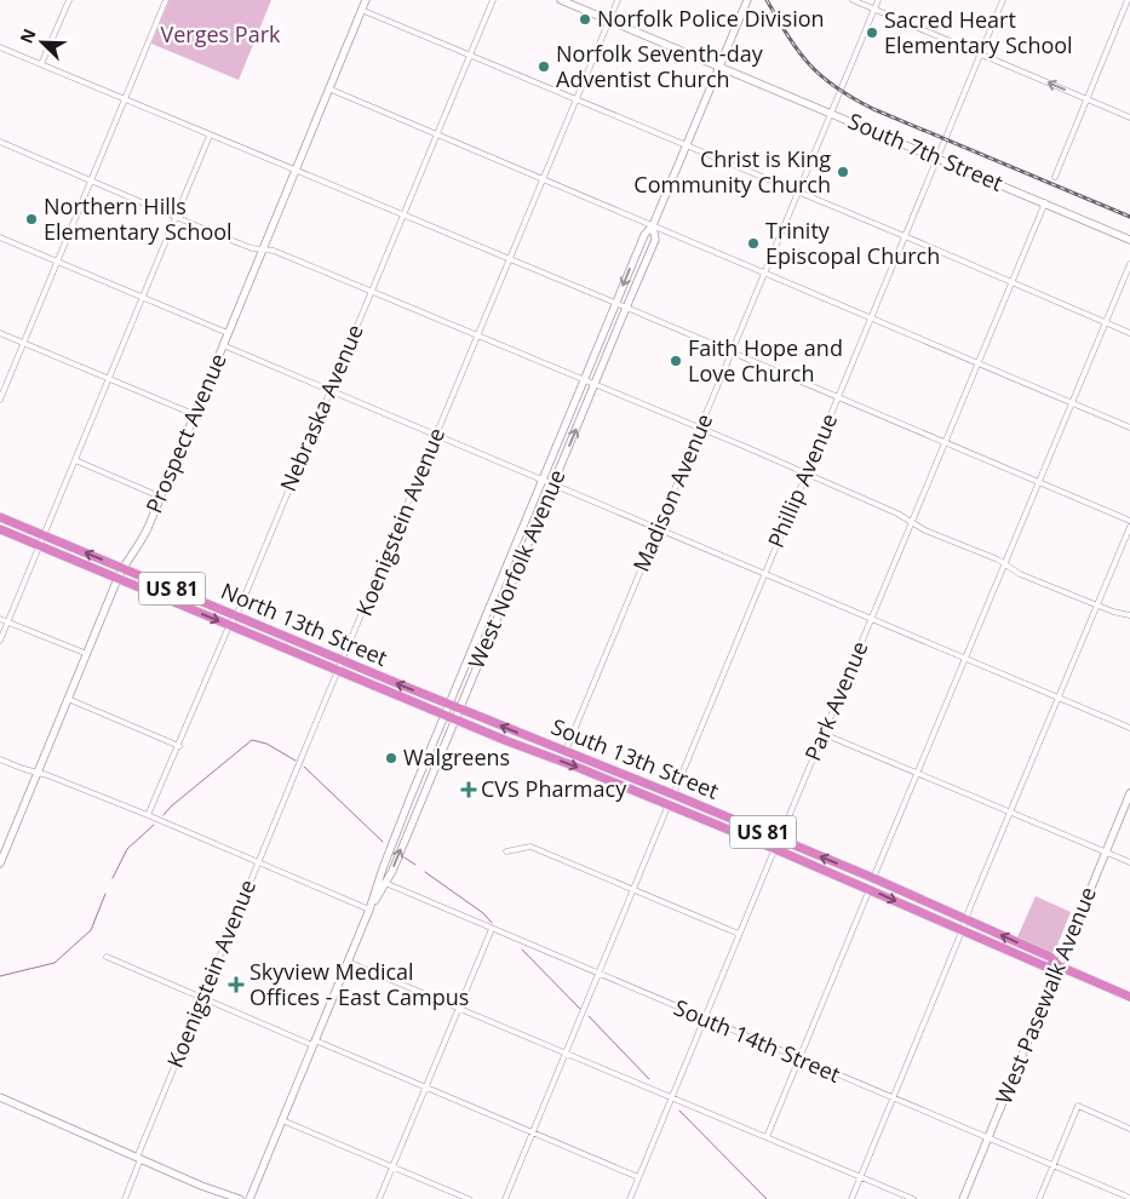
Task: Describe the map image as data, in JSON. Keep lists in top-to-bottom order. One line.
{"streets":{"highway":["US 81","North 13th Street","South 13th Street"],"street":["South 7th Street","Nebraska Avenue","Prospect Avenue","Phillip Avenue","Madison Avenue","Koenigstein Avenue","West Norfolk Avenue","Park Avenue","West Pasewalk Avenue","South 14th Street"]},"crossings":[["South 7th Street","Phillip Avenue"],["South 7th Street","Madison Avenue"],["South 7th Street","Koenigstein Avenue"],["South 7th Street","West Norfolk Avenue"],["South 7th Street","Park Avenue"],["Nebraska Avenue","North 13th Street"],["Prospect Avenue","North 13th Street"],["Phillip Avenue","South 13th Street"],["Madison Avenue","South 13th Street"],["Koenigstein Avenue","North 13th Street"],["West Norfolk Avenue","North 13th Street"],["West Norfolk Avenue","South 13th Street"],["West Norfolk Avenue","South 14th Street"],["North 13th Street","South 13th Street"],["Park Avenue","South 13th Street"],["Park Avenue","South 14th Street"],["South 13th Street","West Pasewalk Avenue"],["West Pasewalk Avenue","South 14th Street"]],"parks":["Verges Park"],"places":{"other":["Norfolk Police Division","Sacred Heart Elementary School","Norfolk Seventh-day Adventist Church","Christ is King Community Church","Northern Hills Elementary School","Trinity Episcopal Church","Faith Hope and Love Church","Walgreens"],"health":["CVS Pharmacy","Skyview Medical Offices - East Campus"]},"north":"top left"}
